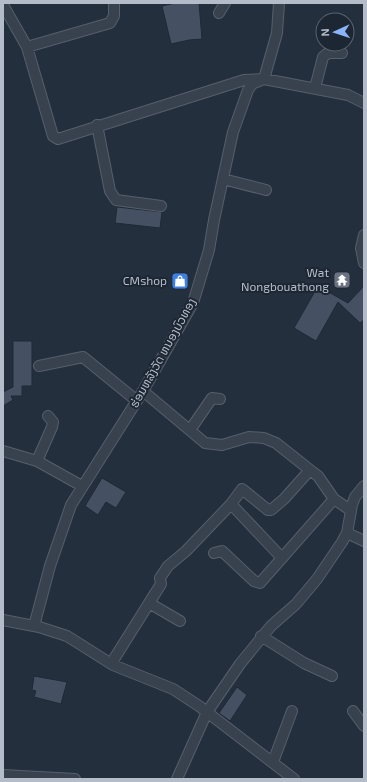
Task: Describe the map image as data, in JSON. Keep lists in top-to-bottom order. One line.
{"streets":{"street":["ຮ່ອມຫລັງວັດ ຫນອງບົວທອງ"]},"places":{"temple":["Wat Nongbouathong"],"shop":["CMshop"]},"north":"left"}
